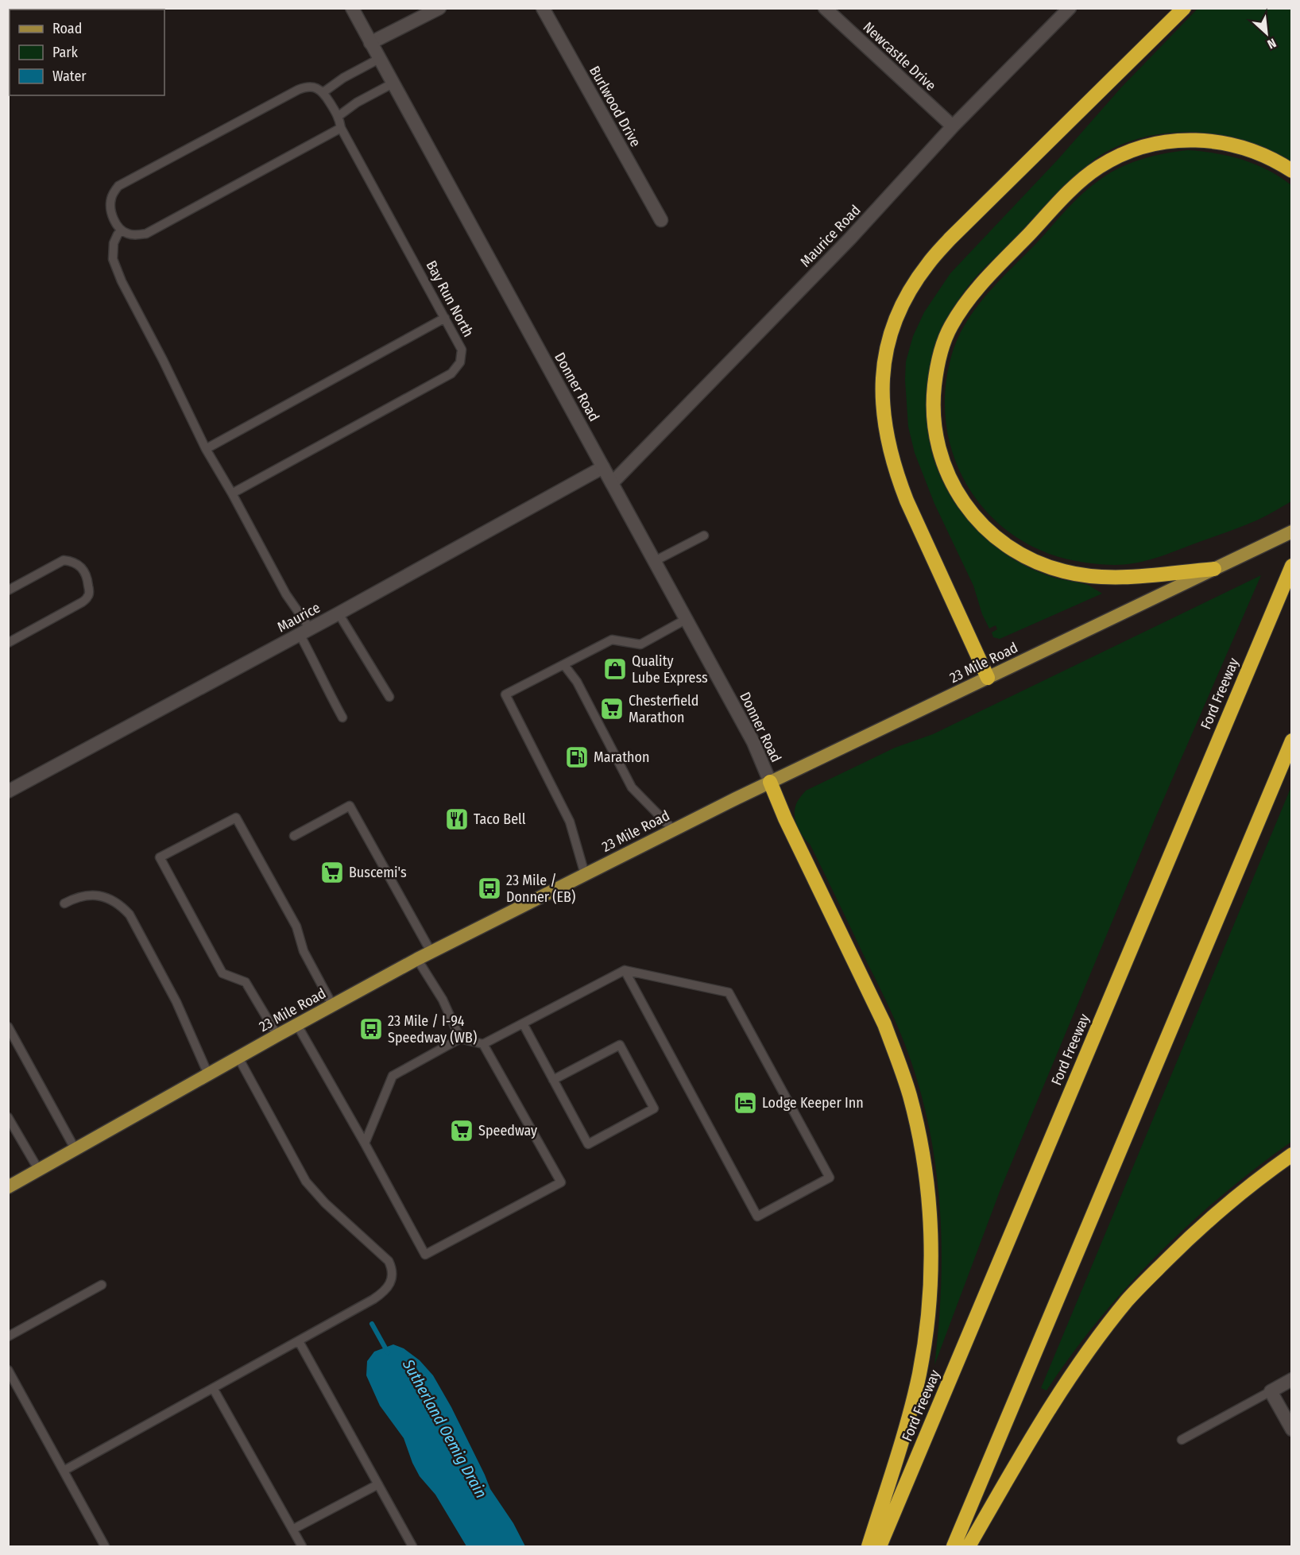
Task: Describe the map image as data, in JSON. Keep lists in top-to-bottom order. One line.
{"streets":{"highway":["Ford Freeway"],"main road":["23 Mile Road"],"street":["Newcastle Drive","Burlwood Drive","Maurice Road","Donner Road","Maurice"],"lane":["Bay Run North"]},"crossings":[["Newcastle Drive","Maurice Road"],["Maurice Road","Donner Road"],["Donner Road","Maurice"],["Donner Road","23 Mile Road"]],"water":["Sutherland Oemig Drain"],"places":{"shop":["Quality Lube Express"],"supermarket":["Chesterfield Marathon","Buscemi's","Speedway"],"fuel station":["Marathon"],"restaurant":["Taco Bell"],"bus stop":["23 Mile / Donner (EB)","23 Mile / I-94 Speedway (WB)"],"hotel":["Lodge Keeper Inn"]},"legend":["Road","Park","Water"],"north":"bottom right"}
